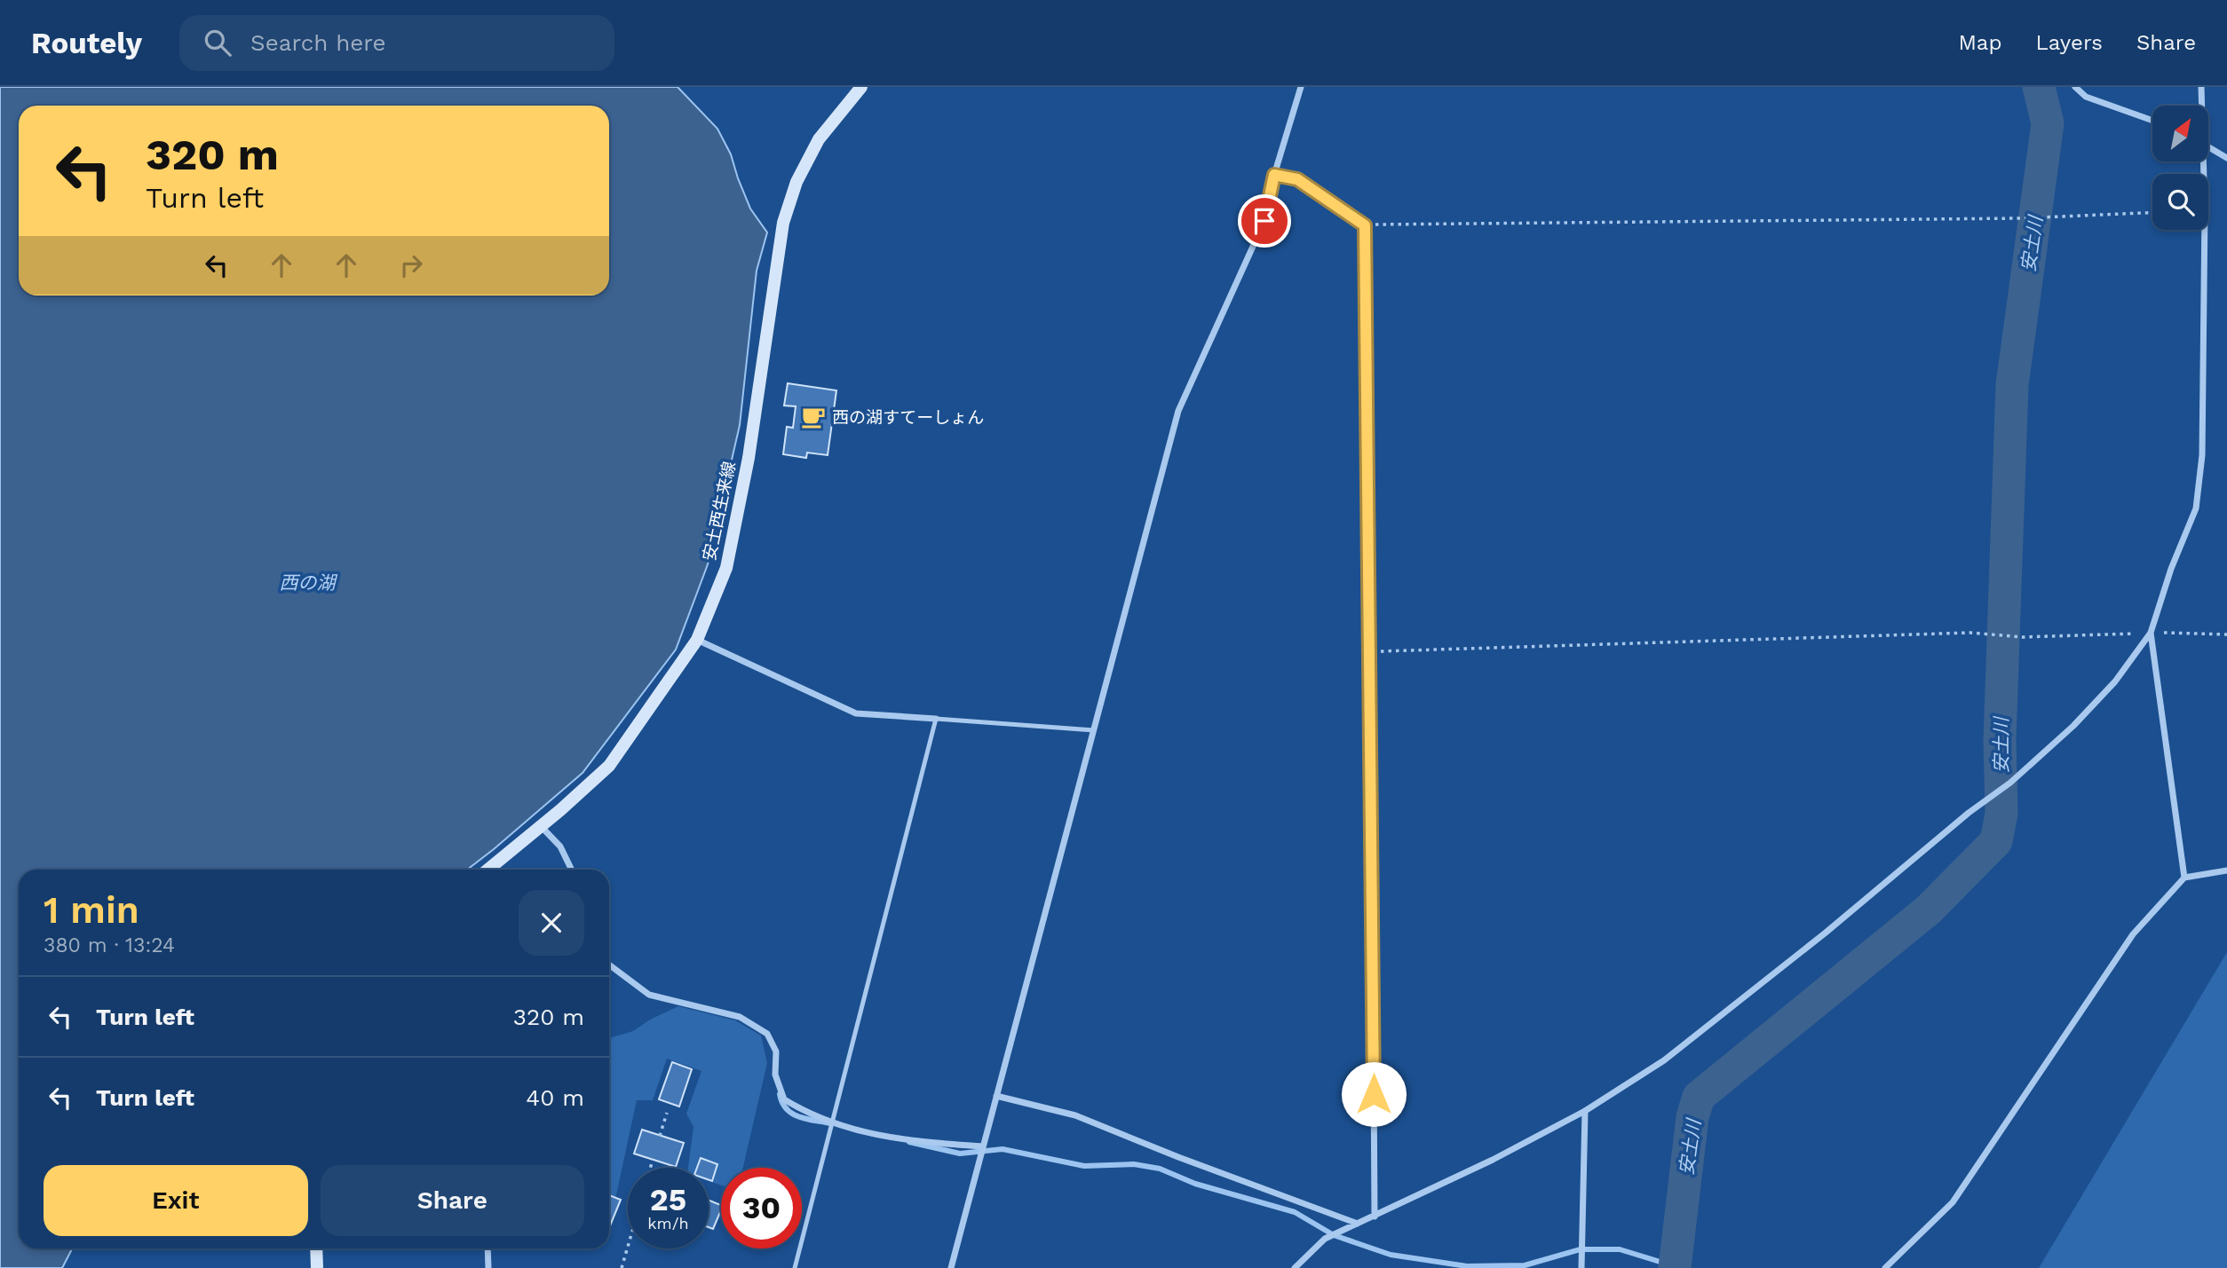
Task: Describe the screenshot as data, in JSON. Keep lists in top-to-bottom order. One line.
{"streets":{"main road":["安土西生来線"]},"water":["安土川","西の湖"],"places":{"cafe":["西の湖すてーしょん"]},"north":"top right","page":{"header":"Routely","search":"Search here","nav":["Map","Layers","Share"],"turn":["320 m","Turn left"],"heading":["1 min","380 m · 13:24"],"list":[{"name":"Turn left","value":"320 m"},{"name":"Turn left","value":"40 m"}],"buttons":["Exit","Share"],"speed":"25 km/h","limit":"30"}}
